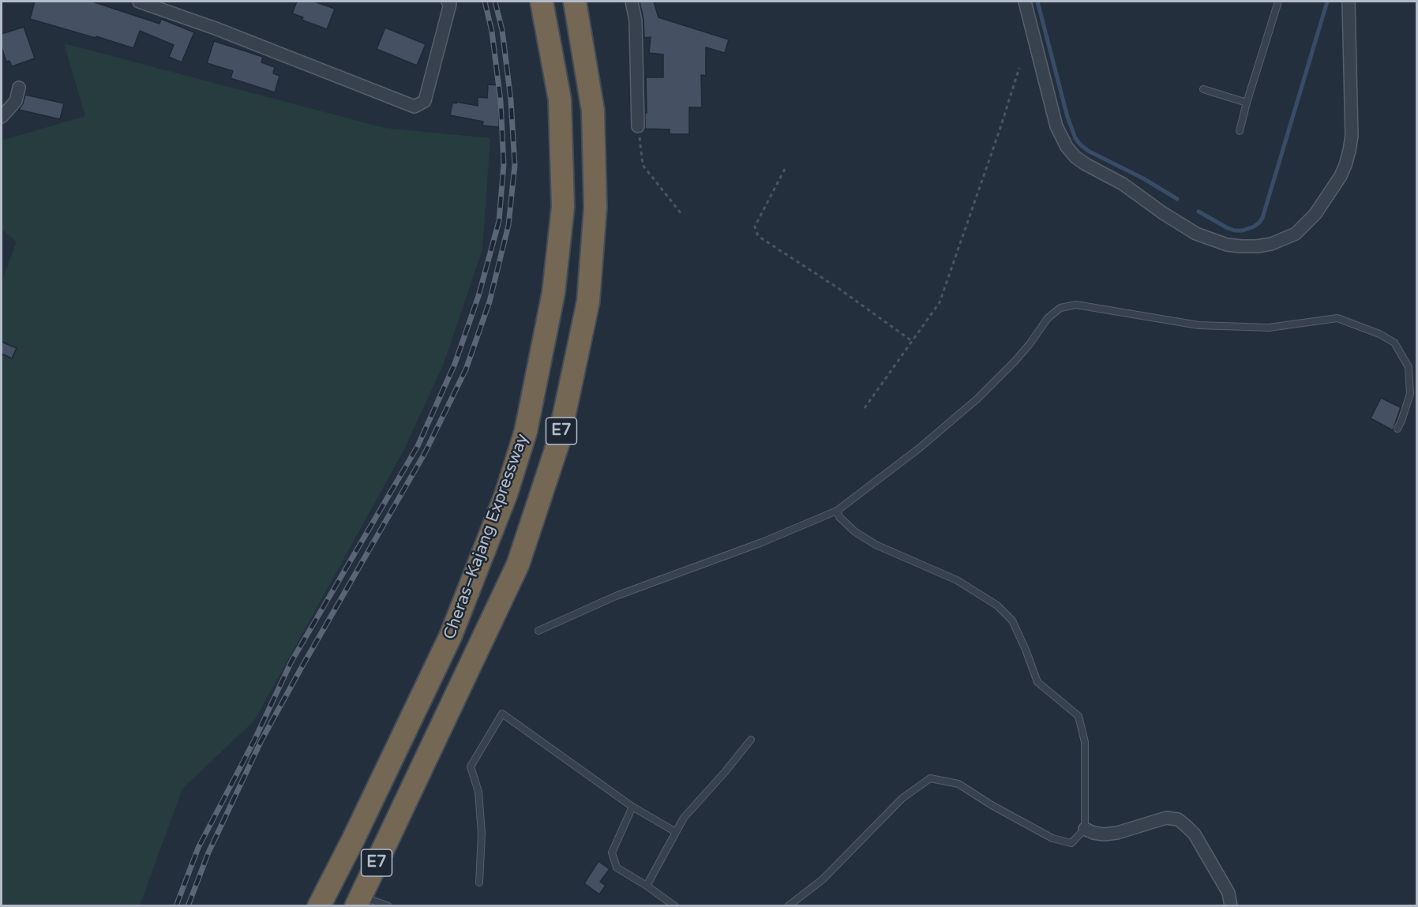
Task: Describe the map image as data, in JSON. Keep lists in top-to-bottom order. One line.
{"streets":{"highway":["E7","Cheras–Kajang Expressway"]}}
